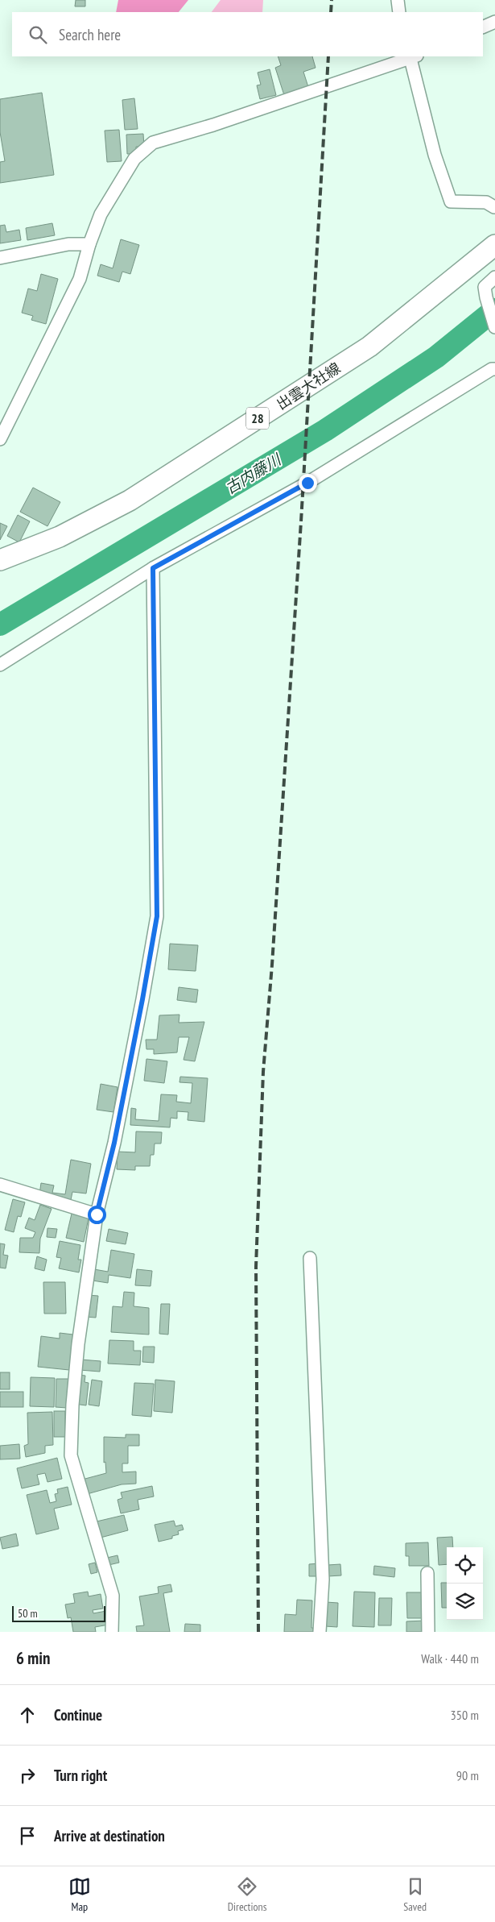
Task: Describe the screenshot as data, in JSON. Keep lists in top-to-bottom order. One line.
{"streets":{"main road":["出雲大社線","28"]},"water":["古内藤川"],"scale_bar":"50 m","page":{"search":"Search here","scale":"50 m","heading":["6 min","Walk · 440 m"],"list":[["Continue","350 m"],["Turn right","90 m"],"Arrive at destination"],"nav":["Map","Directions","Saved"]}}
